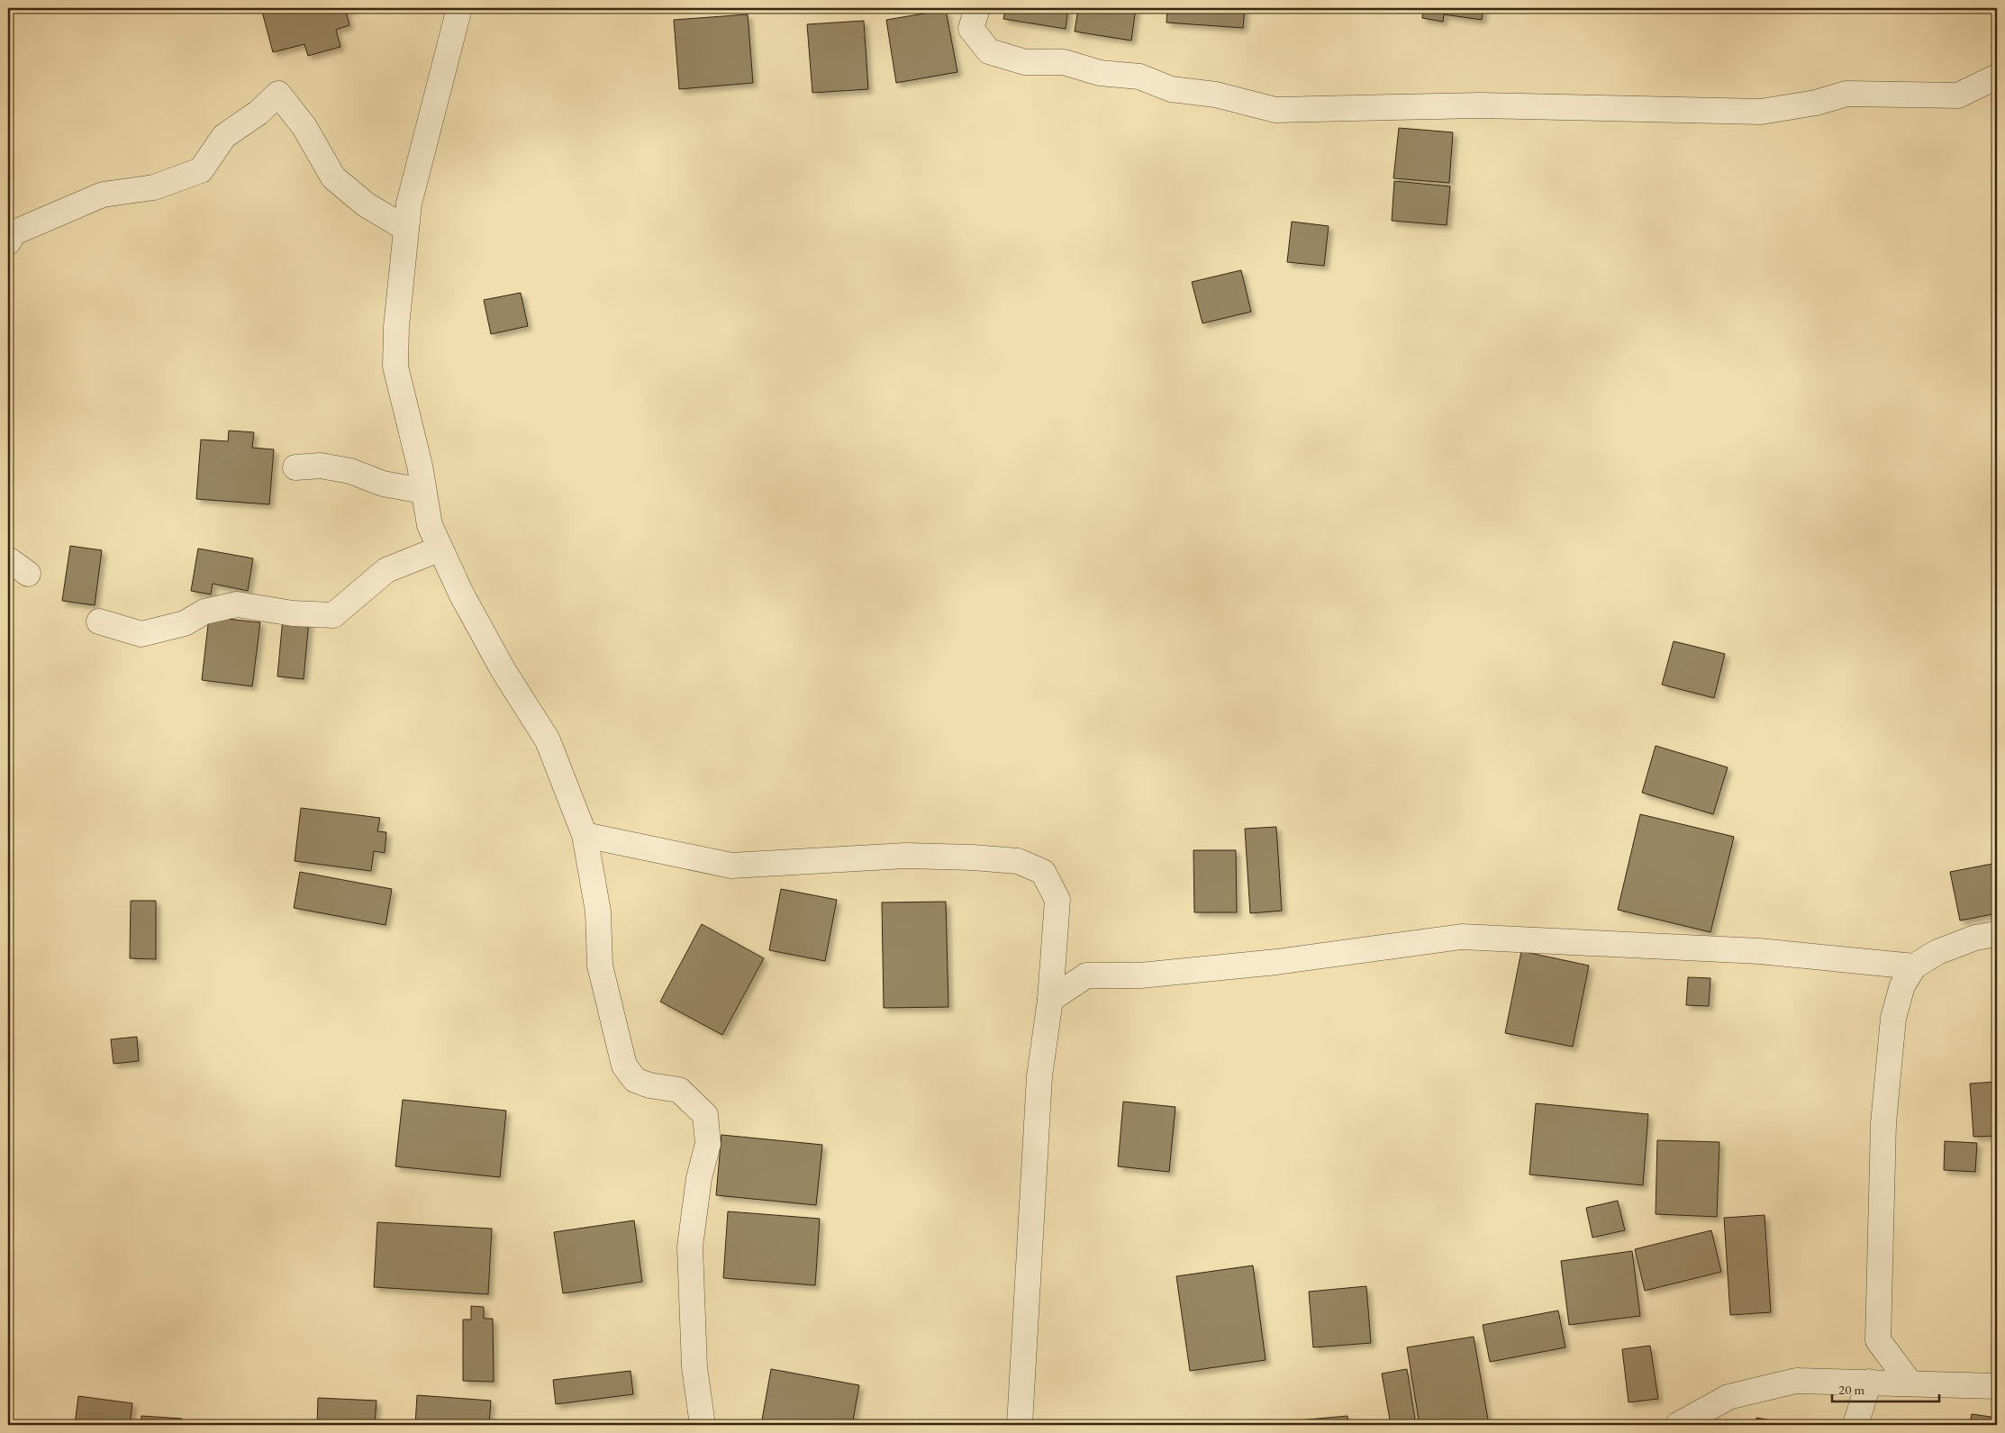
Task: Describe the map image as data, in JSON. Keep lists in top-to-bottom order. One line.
{"scale_bar":"20 m"}
